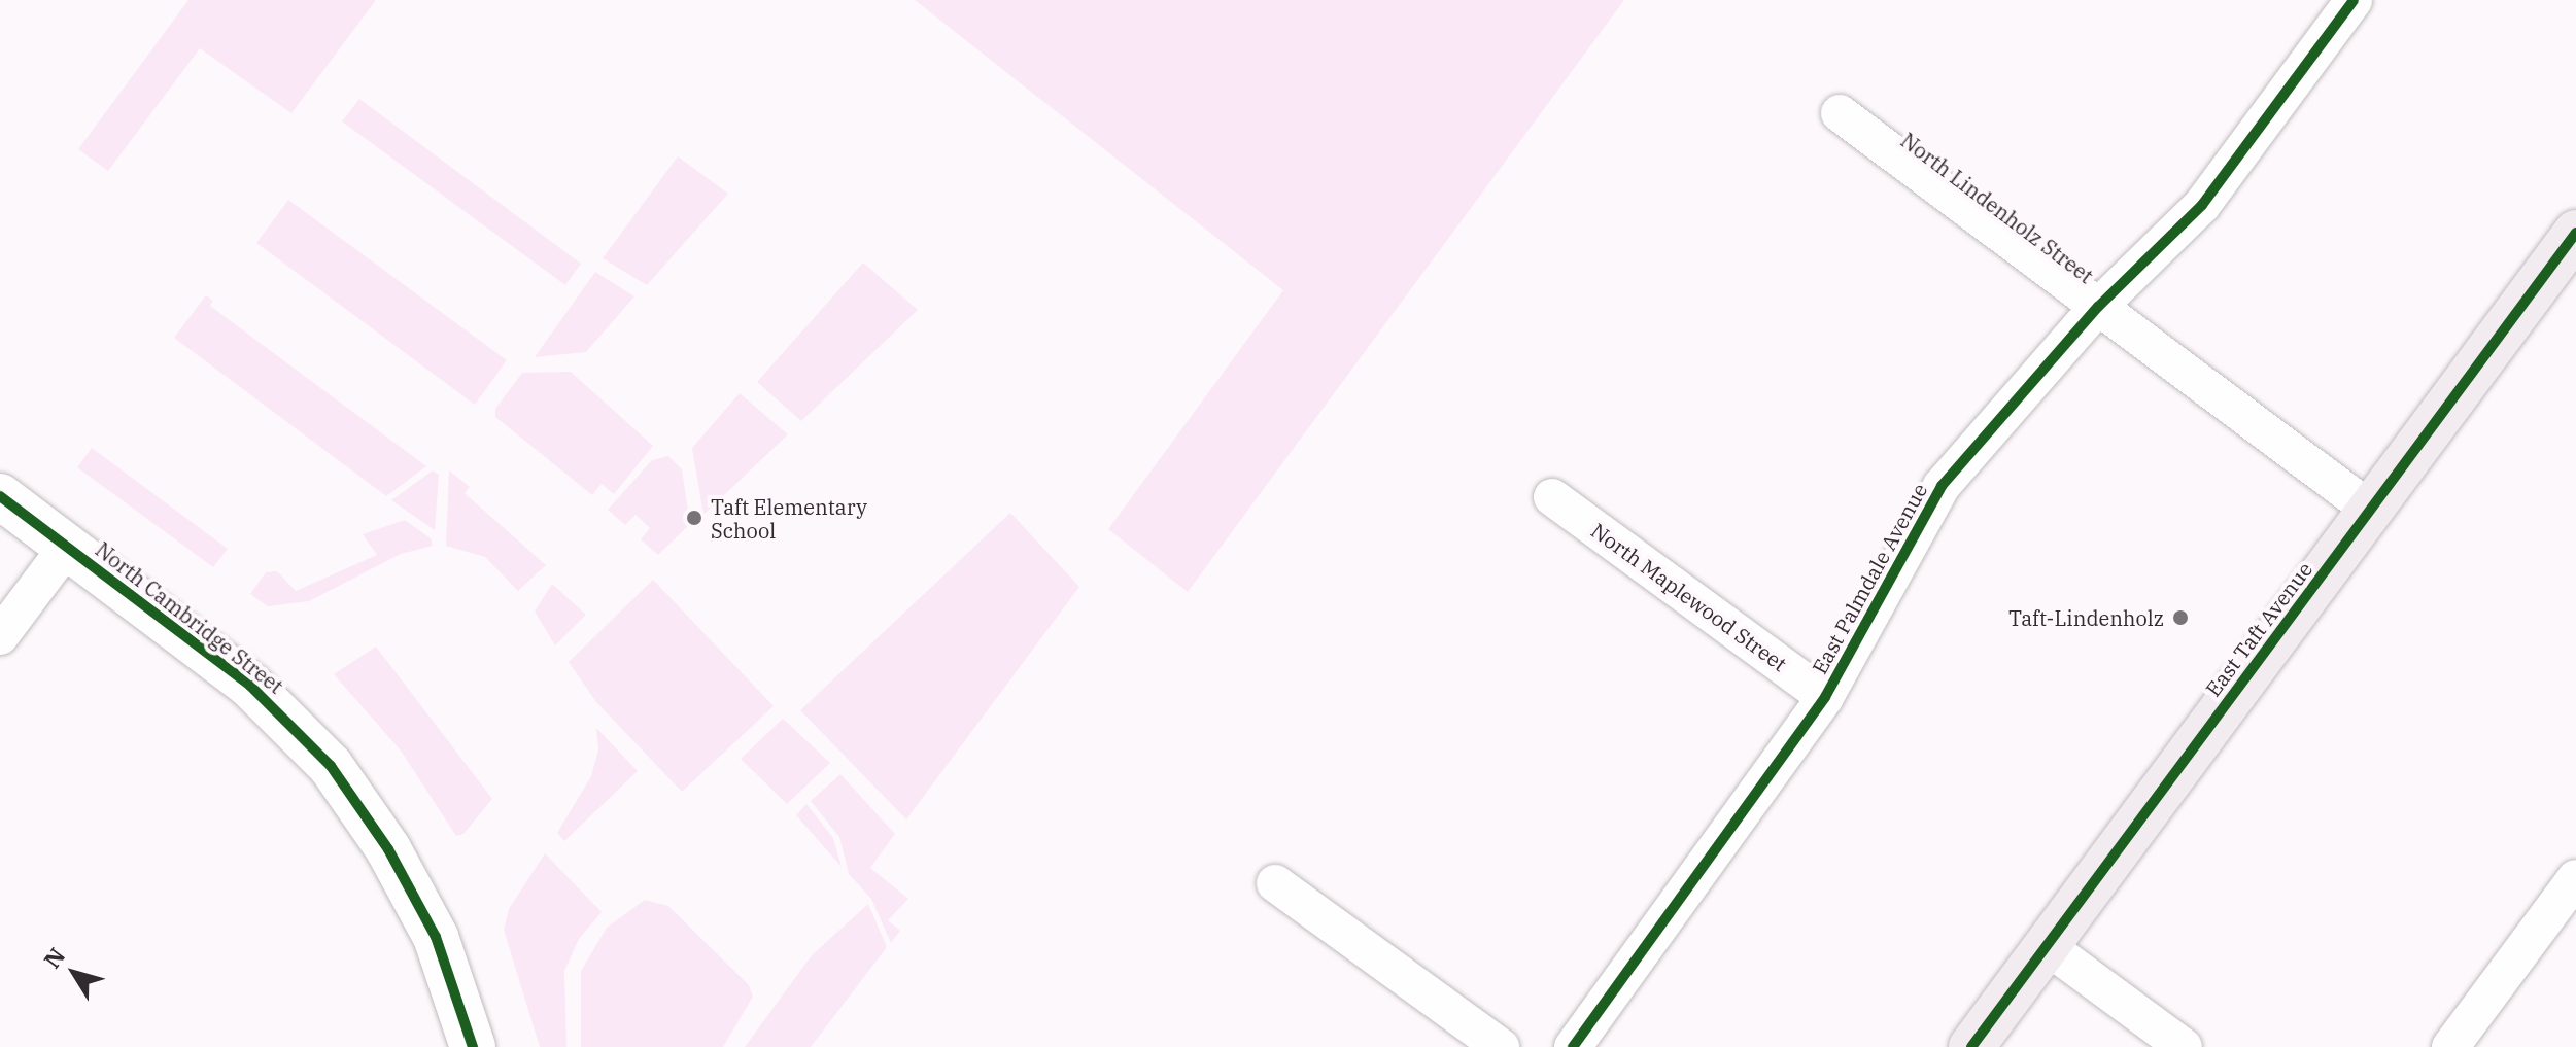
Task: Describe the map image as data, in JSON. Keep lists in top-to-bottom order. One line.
{"streets":{"main road":["East Taft Avenue"],"street":["North Lindenholz Street","East Palmdale Avenue","North Maplewood Street","North Cambridge Street"]},"crossings":[["North Lindenholz Street","East Palmdale Avenue"],["North Lindenholz Street","East Taft Avenue"],["East Palmdale Avenue","North Maplewood Street"]],"places":["Taft Elementary School","Taft-Lindenholz"],"north":"top left"}
